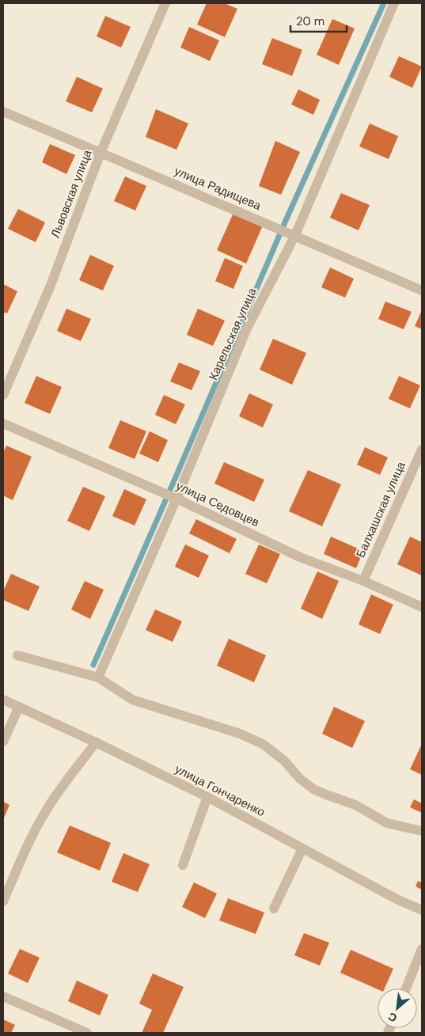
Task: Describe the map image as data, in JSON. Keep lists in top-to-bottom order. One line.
{"streets":{"street":["улица Радищева","Львовская улица","Карельская улица","улица Седовцев","Балхашская улица","улица Гончаренко"]},"crossings":[["улица Радищева","Львовская улица"],["улица Радищева","Карельская улица"],["Карельская улица","улица Седовцев"],["улица Седовцев","Балхашская улица"]],"scale_bar":"20 m","north":"bottom left"}
